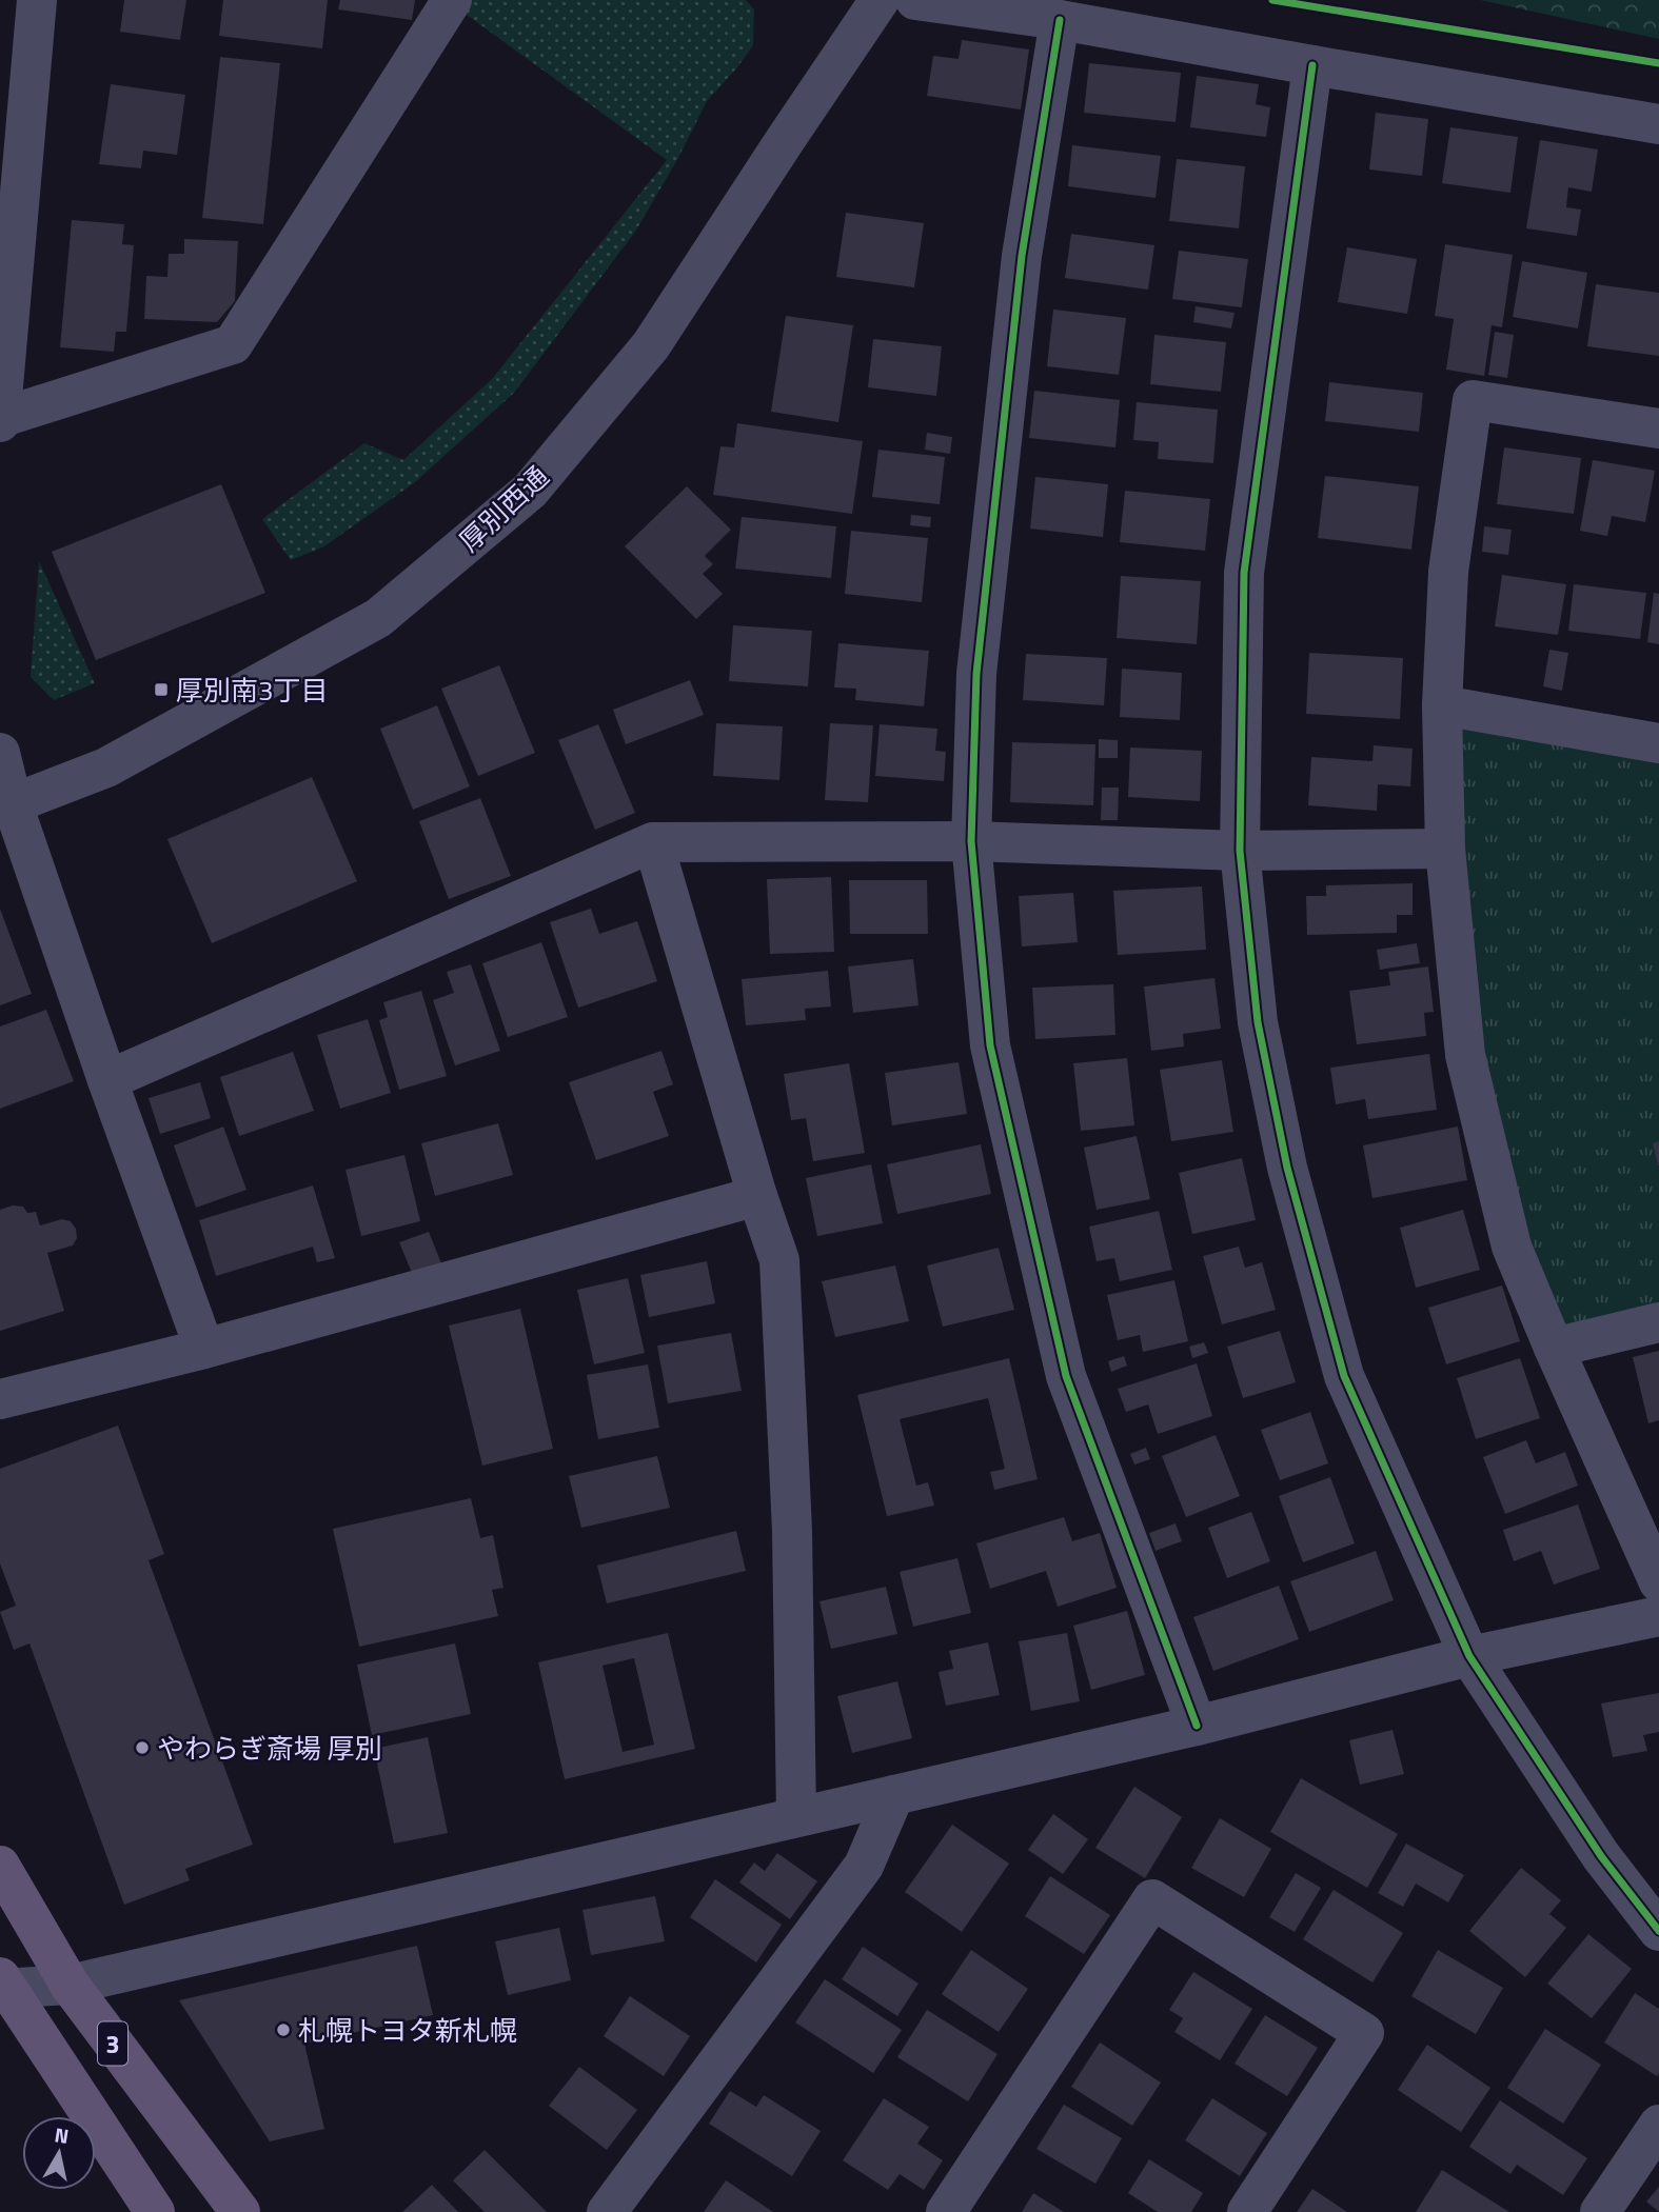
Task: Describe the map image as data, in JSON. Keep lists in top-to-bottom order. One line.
{"streets":{"main road":["3"],"street":["厚別西通"]},"places":{"transit":["厚別南3丁目"],"other":["やわらぎ斎場 厚別","札幌トヨタ新札幌"]},"north":"top"}
